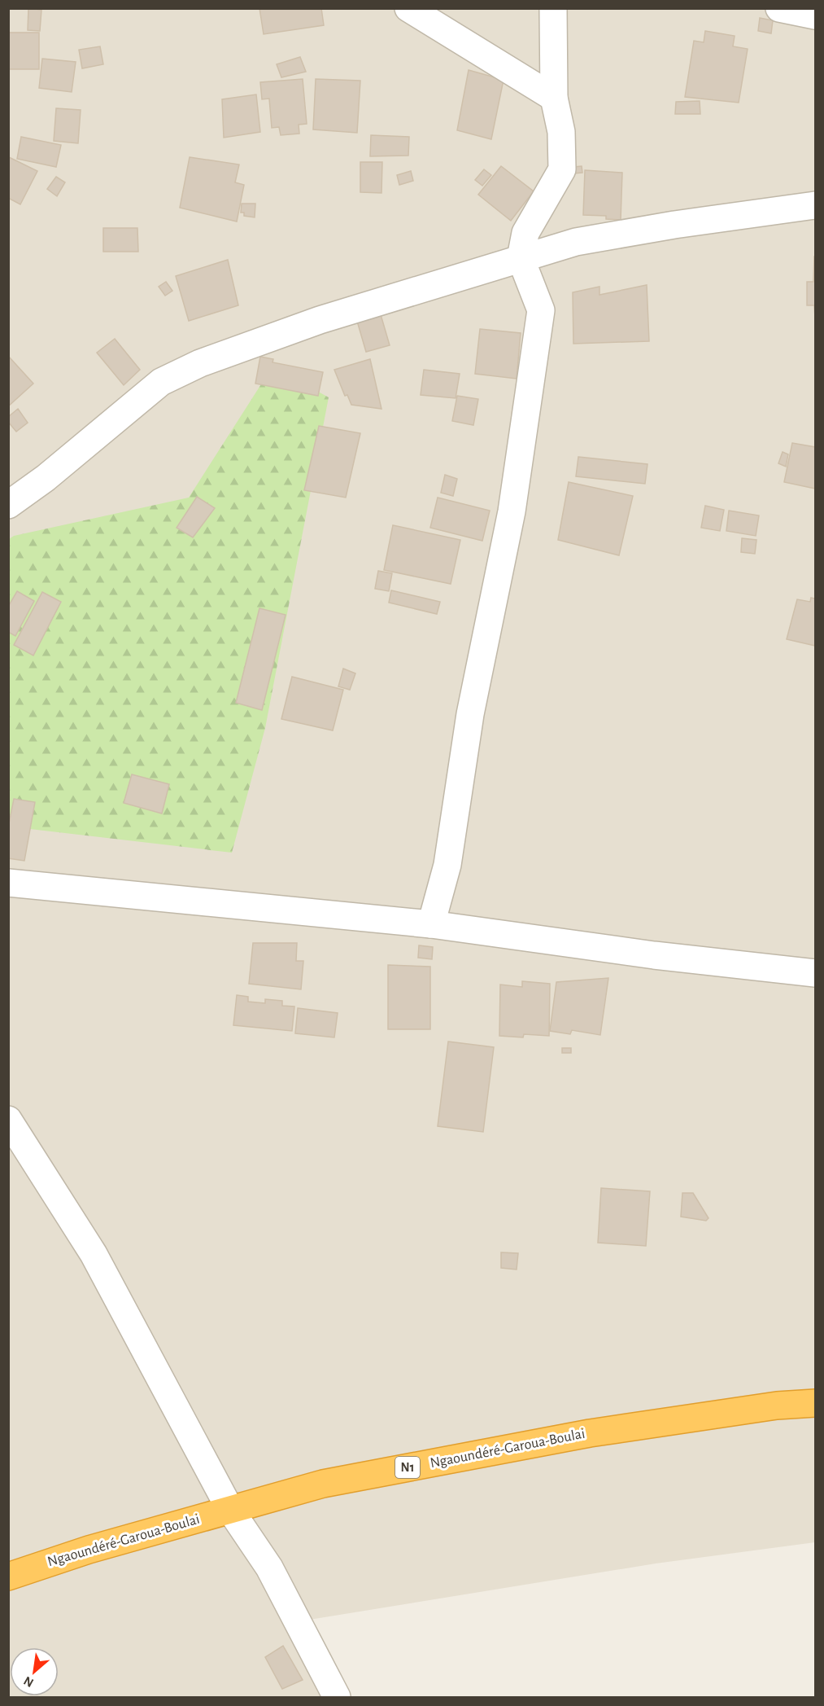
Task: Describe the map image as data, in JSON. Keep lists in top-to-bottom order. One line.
{"streets":{"highway":["Ngaoundéré-Garoua-Boulai","N1"]},"north":"bottom left"}
